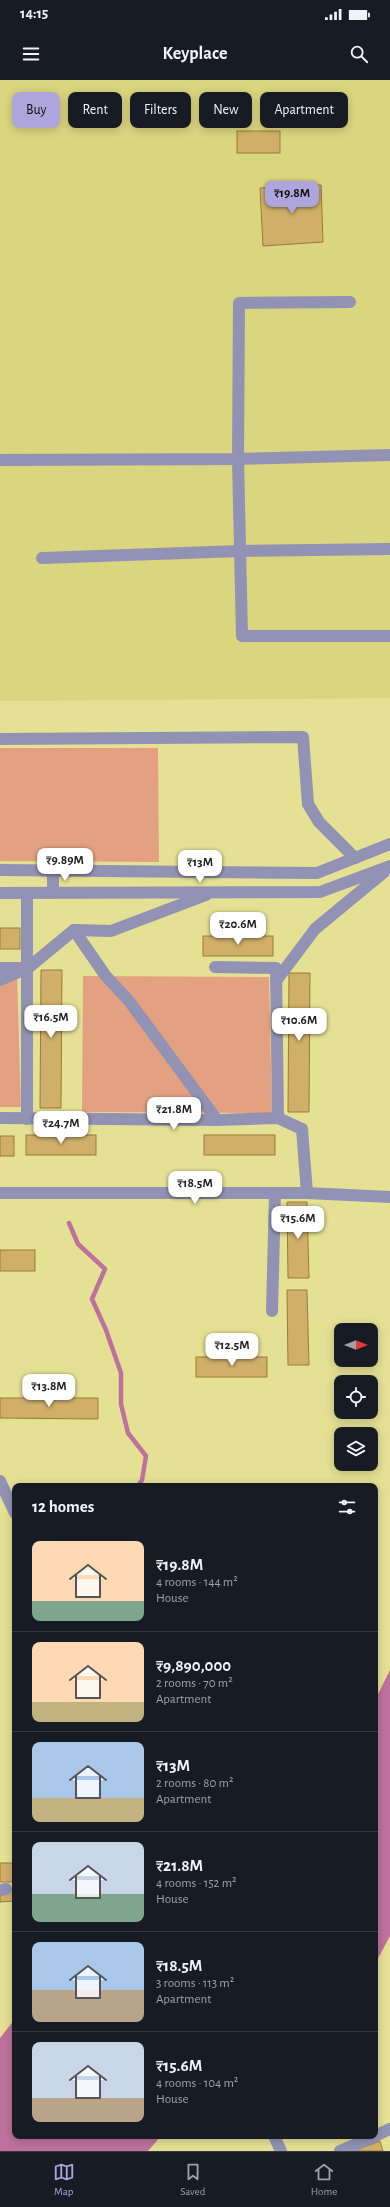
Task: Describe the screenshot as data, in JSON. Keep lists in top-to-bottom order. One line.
{"north":"right","page":{"status":"14:15","header":"Keyplace","chip":["Buy","Rent","Filters","New","Apartment"],"price":["₹19.8M","₹9.89M","₹13M","₹20.6M","₹16.5M","₹10.6M","₹21.8M","₹24.7M","₹18.5M","₹15.6M","₹12.5M","₹13.8M"],"heading":"12 homes","list":[{"name":"₹19.8M","note":"4 rooms · 144 m² · House"},{"name":"₹9,890,000","note":"2 rooms · 70 m² · Apartment"},{"name":"₹13M","note":"2 rooms · 80 m² · Apartment"},{"name":"₹21.8M","note":"4 rooms · 152 m² · House"},{"name":"₹18.5M","note":"3 rooms · 113 m² · Apartment"},{"name":"₹15.6M","note":"4 rooms · 104 m² · House"}],"tabs":["Map","Saved","Home"]}}
